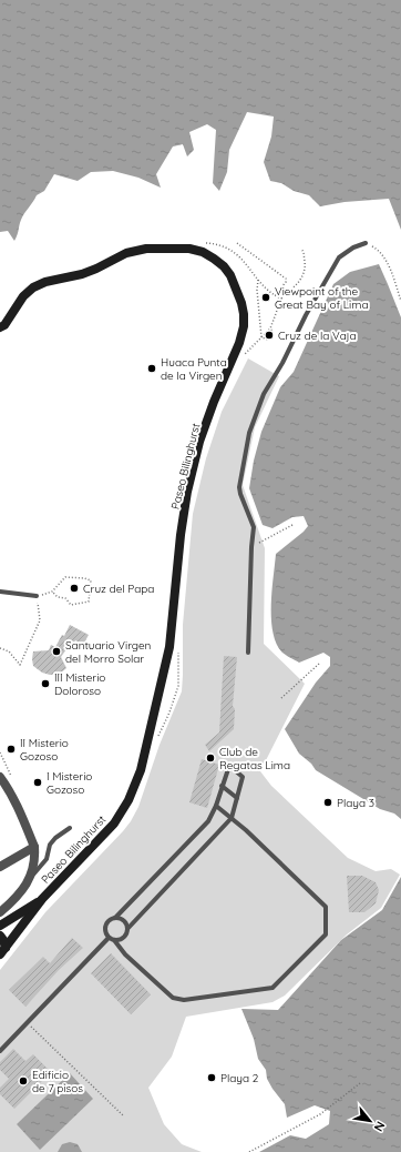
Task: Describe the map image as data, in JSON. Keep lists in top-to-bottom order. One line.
{"streets":{"main road":["Paseo Bilinghurst"]},"places":["Viewpoint of the Great Bay of Lima","Cruz de la Vaja","Huaca Punta de la Virgen","Cruz del Papa","Santuario Virgen del Morro Solar","III Misterio Doloroso","II Misterio Gozoso","Club de Regatas Lima","I Misterio Gozoso","Playa 3","Playa 2","Edificio de 7 pisos"],"north":"bottom right"}
